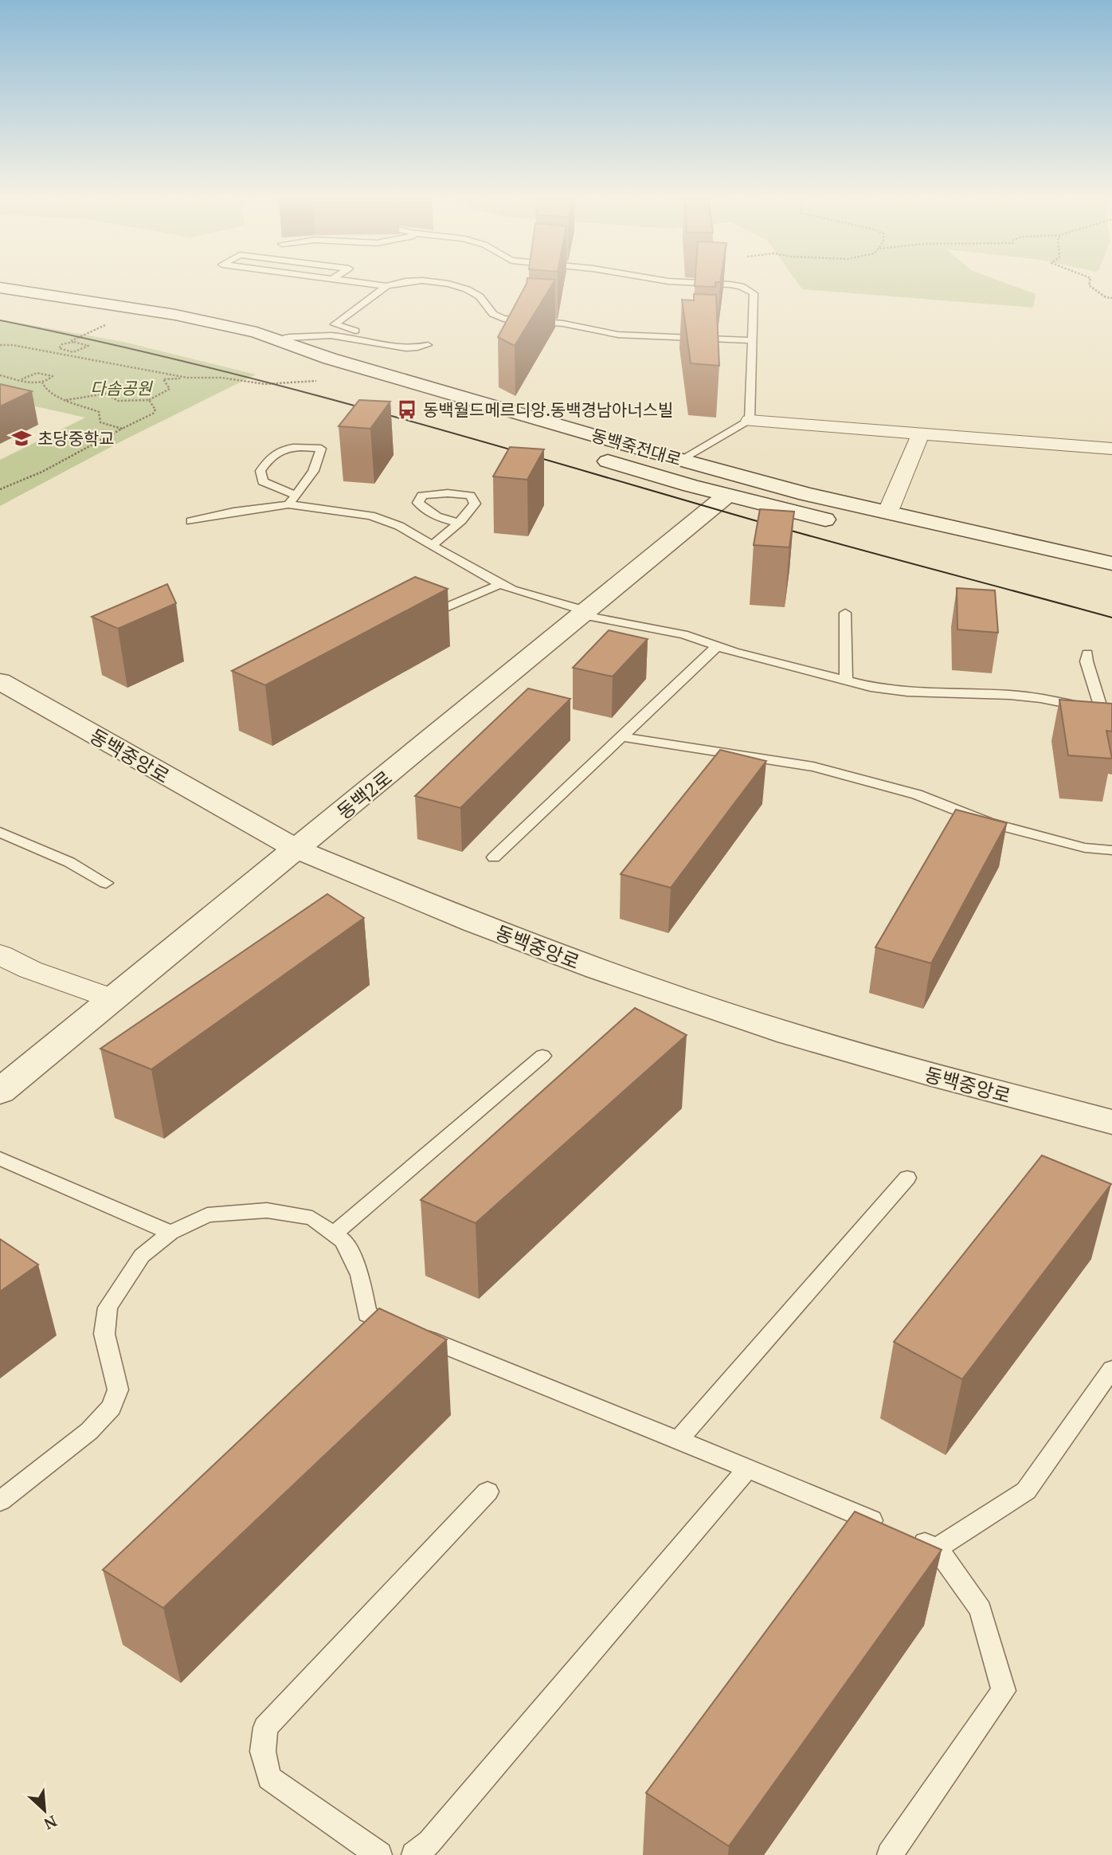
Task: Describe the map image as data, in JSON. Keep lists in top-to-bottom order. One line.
{"streets":{"main road":["동백죽전대로","동백중앙로","동백2로"]},"crossings":[["동백중앙로","동백2로"]],"parks":["다솜공원"],"places":{"bus stop":["동백월드메르디앙.동백경남아너스빌"],"school or university":["초당중학교"]},"north":"bottom right"}
